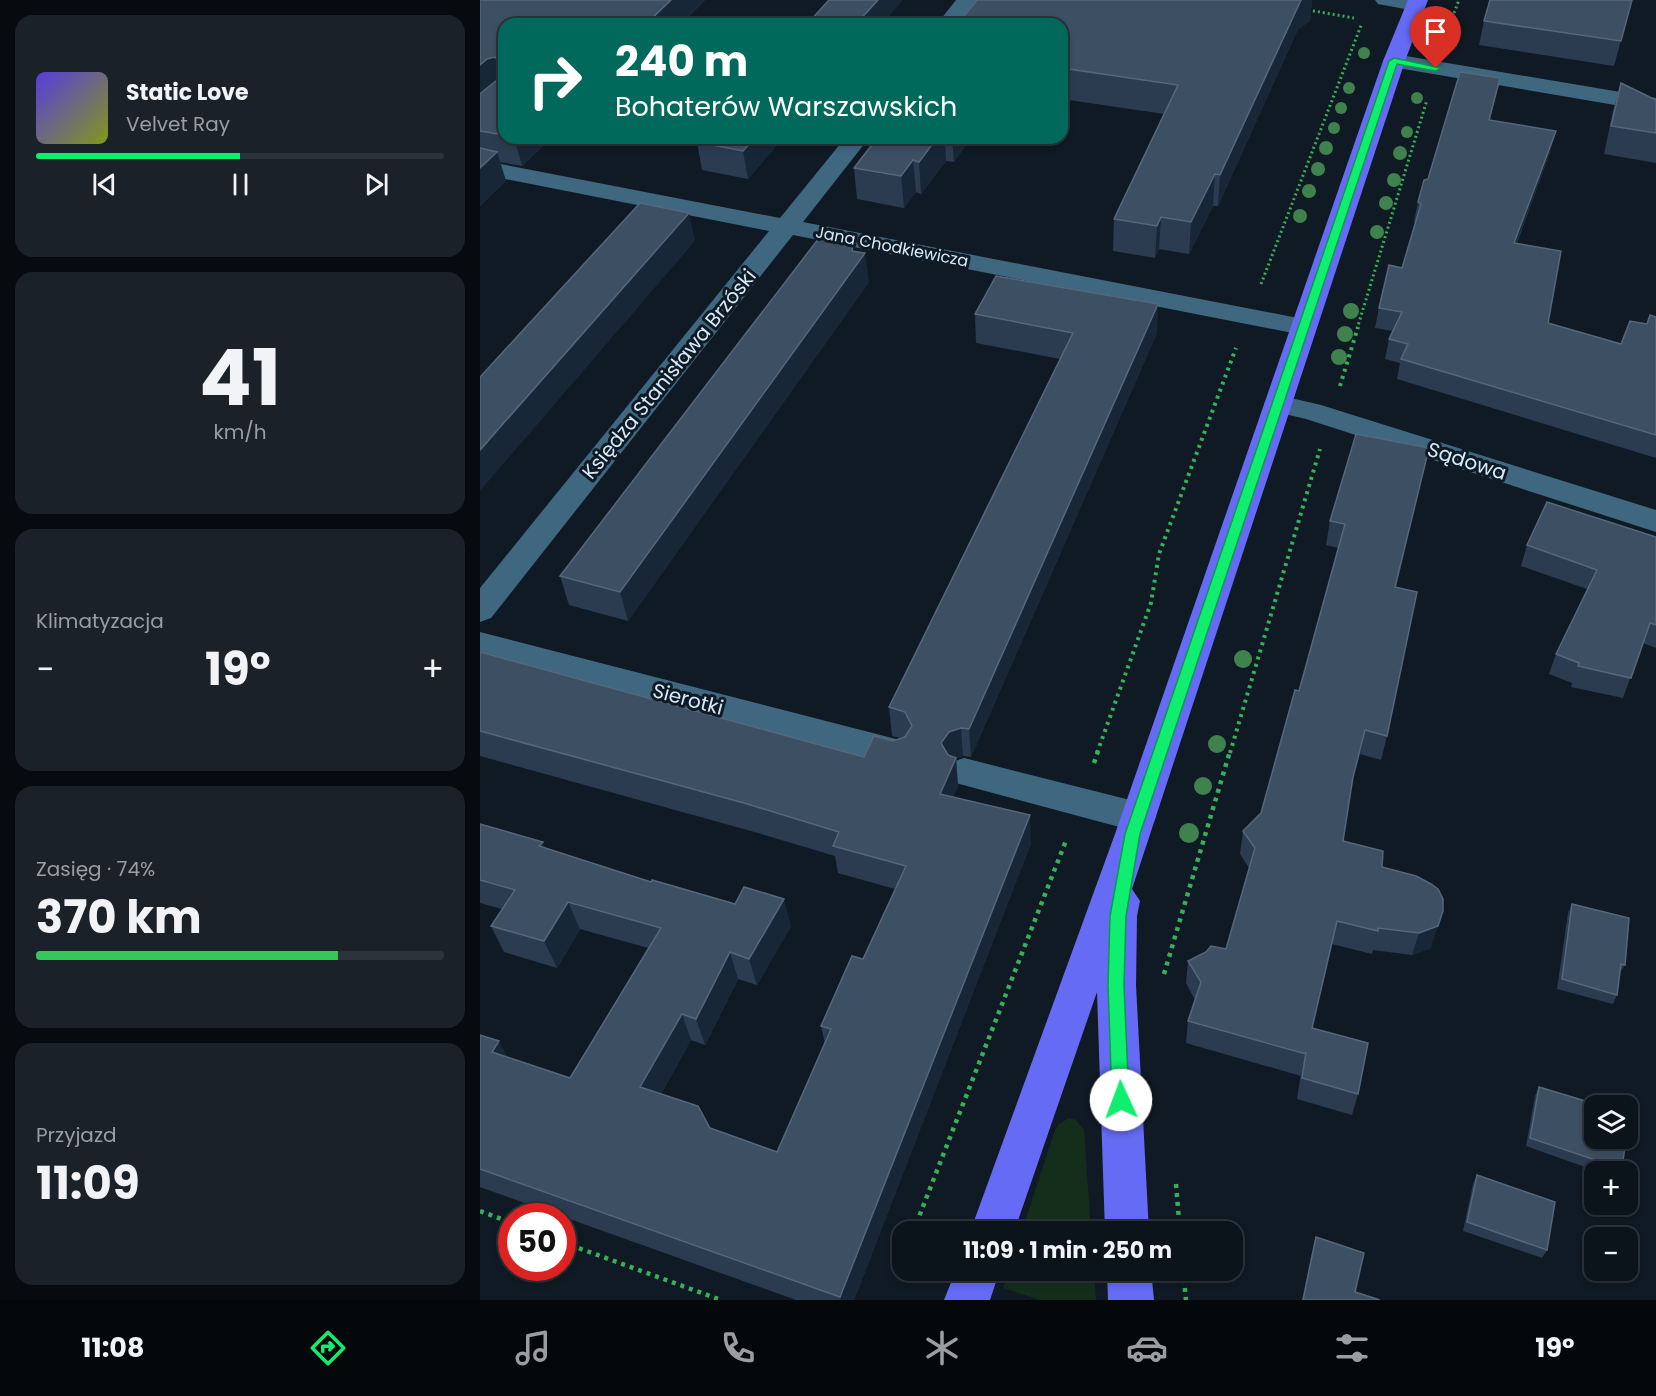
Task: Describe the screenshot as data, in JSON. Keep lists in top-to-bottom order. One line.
{"streets":{"street":["Jana Chodkiewicza","Księdza Stanisława Brzóski","Sądowa","Sierotki"]},"crossings":[["Jana Chodkiewicza","Księdza Stanisława Brzóski"]],"page":{"turn":["240 m","Bohaterów Warszawskich"],"song":["Static Love","Velvet Ray"],"tile":[["41","km/h"],"Klimatyzacja",["Zasięg · 74%","370 km"],["Przyjazd","11:09"]],"heat":["−","19°","+"],"map_buttons":["+","−"],"limit":"50","trip":"11:09 · 1 min · 250 m","tabs":["11:08","19°"]}}
